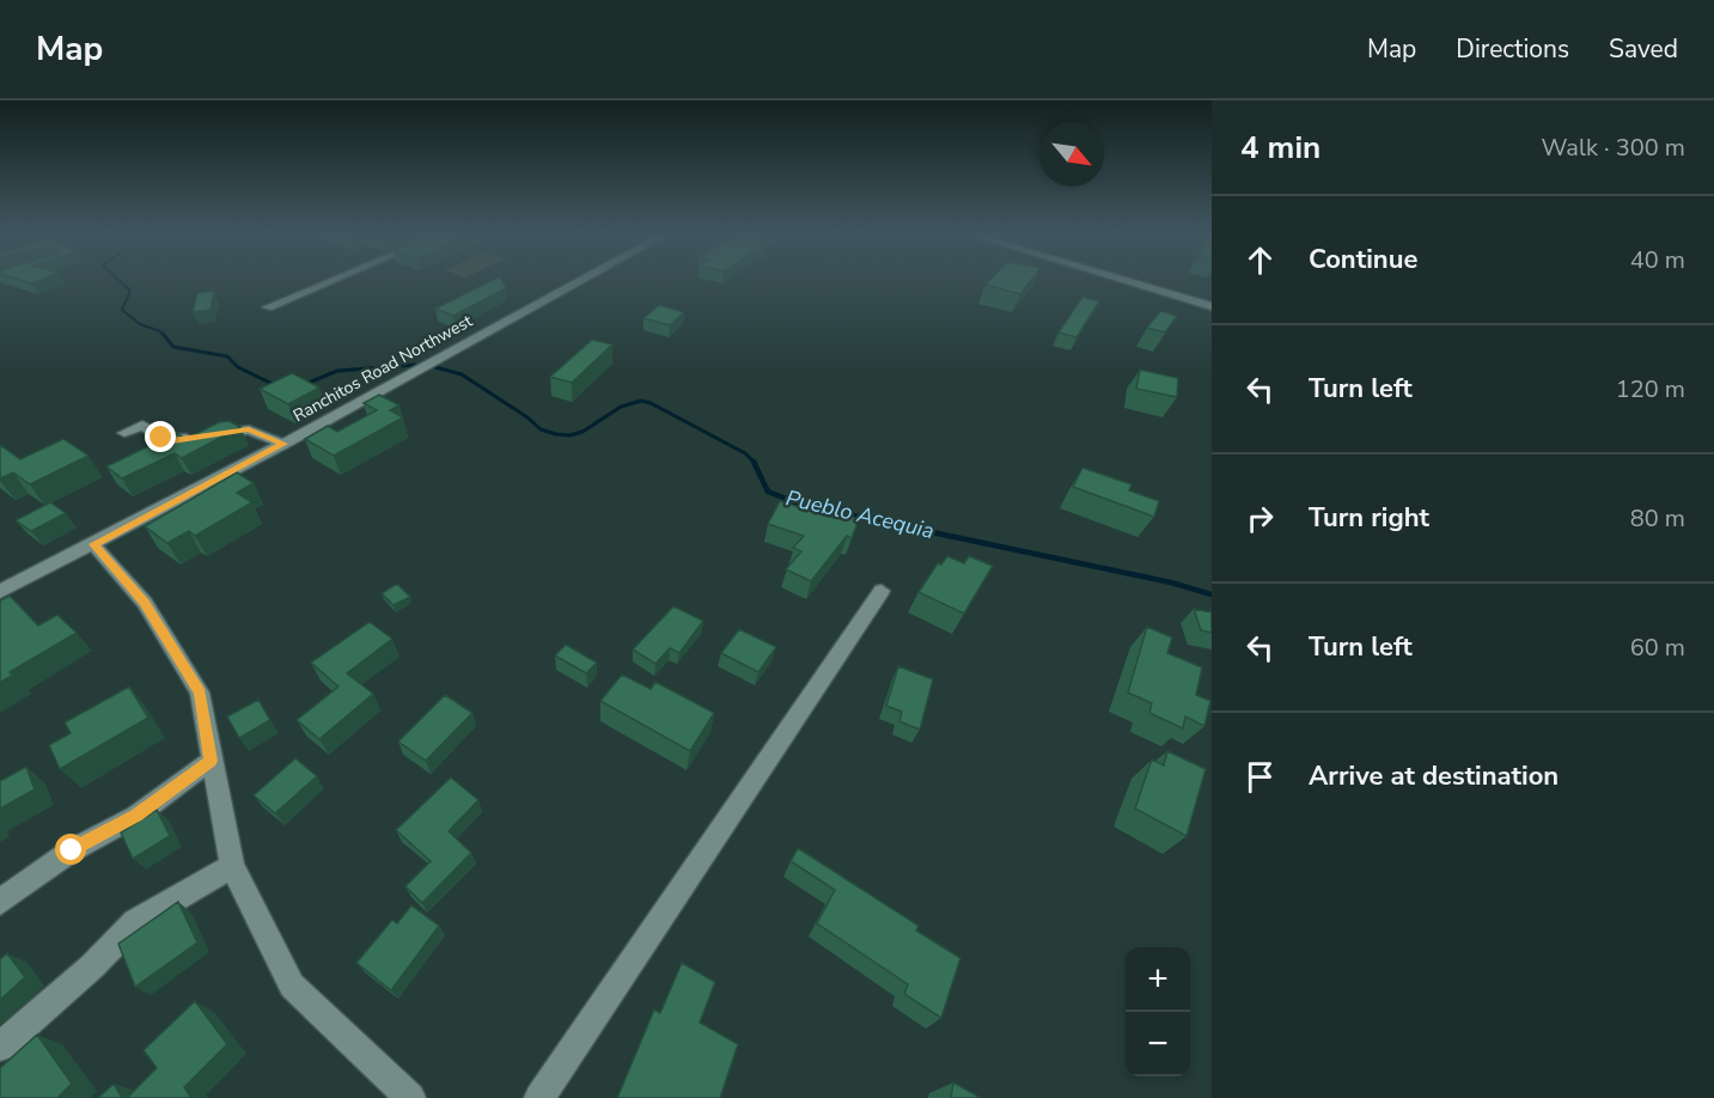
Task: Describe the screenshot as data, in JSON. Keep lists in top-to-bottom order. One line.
{"streets":{"street":["Ranchitos Road Northwest"]},"water":["Pueblo Acequia"],"north":"bottom right","page":{"header":"Map","nav":["Map","Directions","Saved"],"heading":["4 min","Walk · 300 m"],"list":[["Continue","40 m"],["Turn left","120 m"],["Turn right","80 m"],["Turn left","60 m"],"Arrive at destination"],"map_buttons":["+","−"]}}
